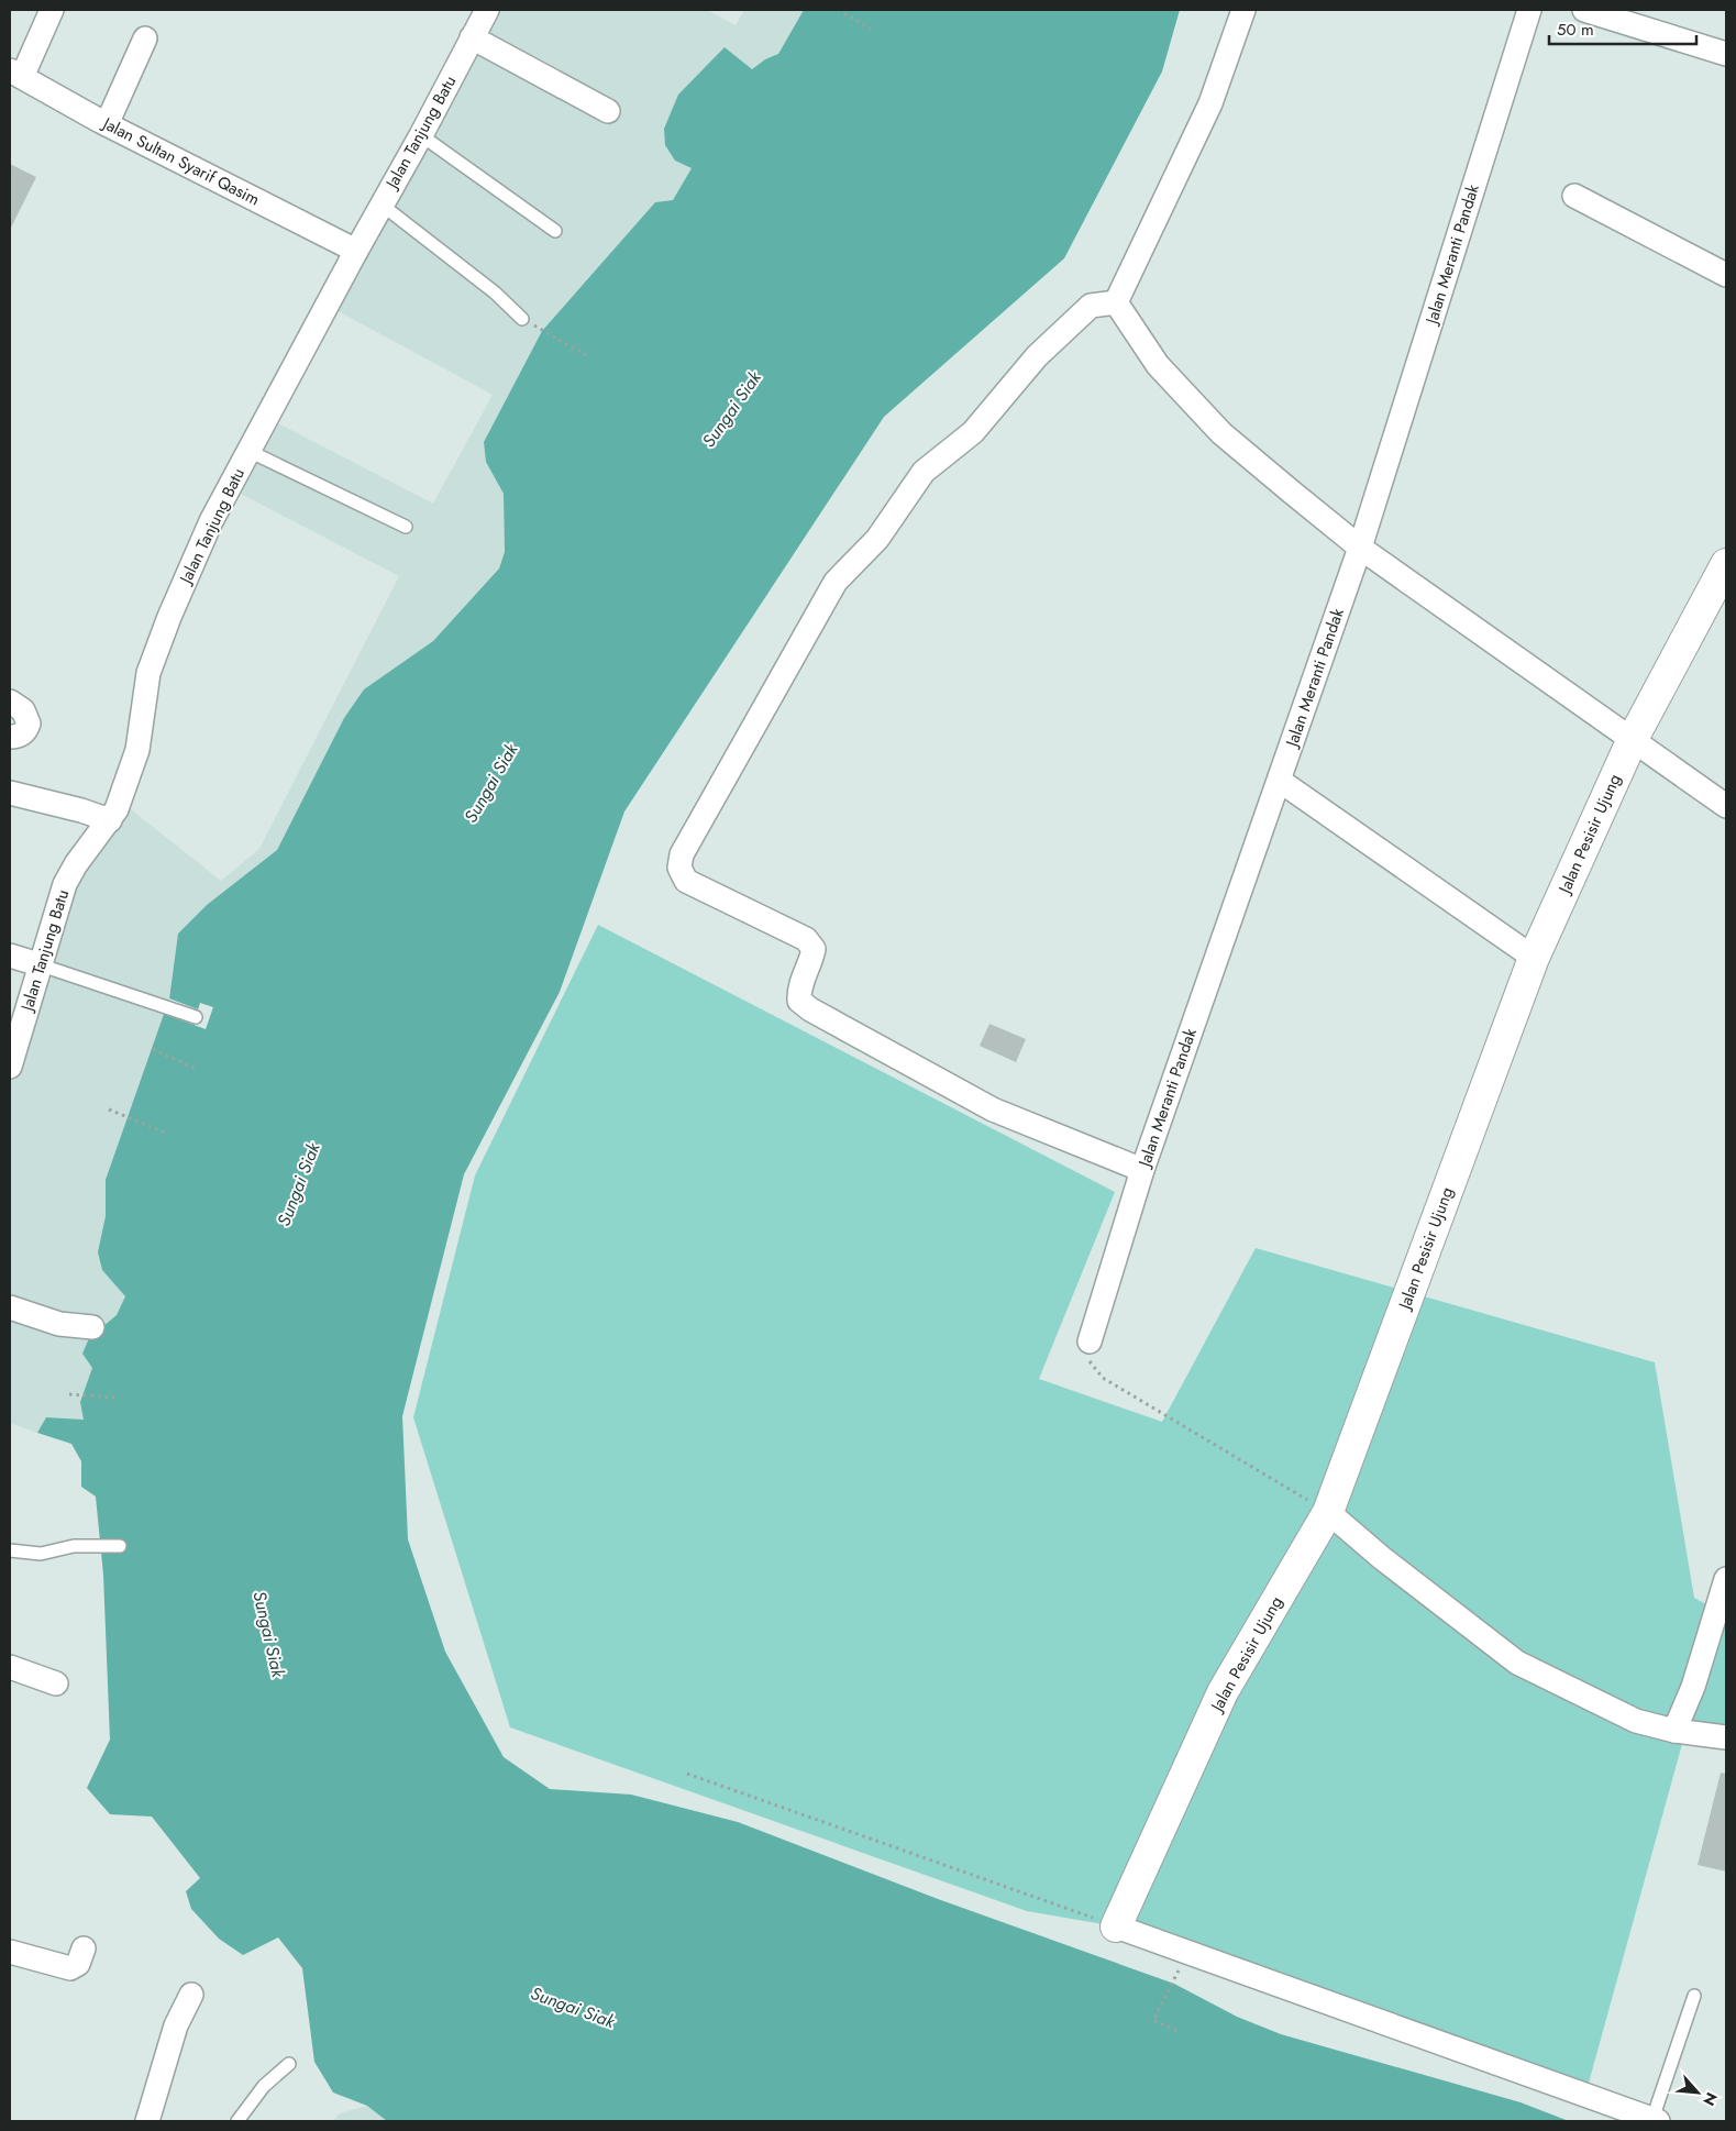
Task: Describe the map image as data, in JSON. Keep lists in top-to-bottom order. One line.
{"streets":{"street":["Jalan Tanjung Batu","Jalan Sultan Syarif Qasim","Jalan Meranti Pandak","Jalan Pesisir Ujung"]},"crossings":[["Jalan Tanjung Batu","Jalan Sultan Syarif Qasim"]],"water":["Sungai Siak"],"scale_bar":"50 m","north":"bottom right"}
